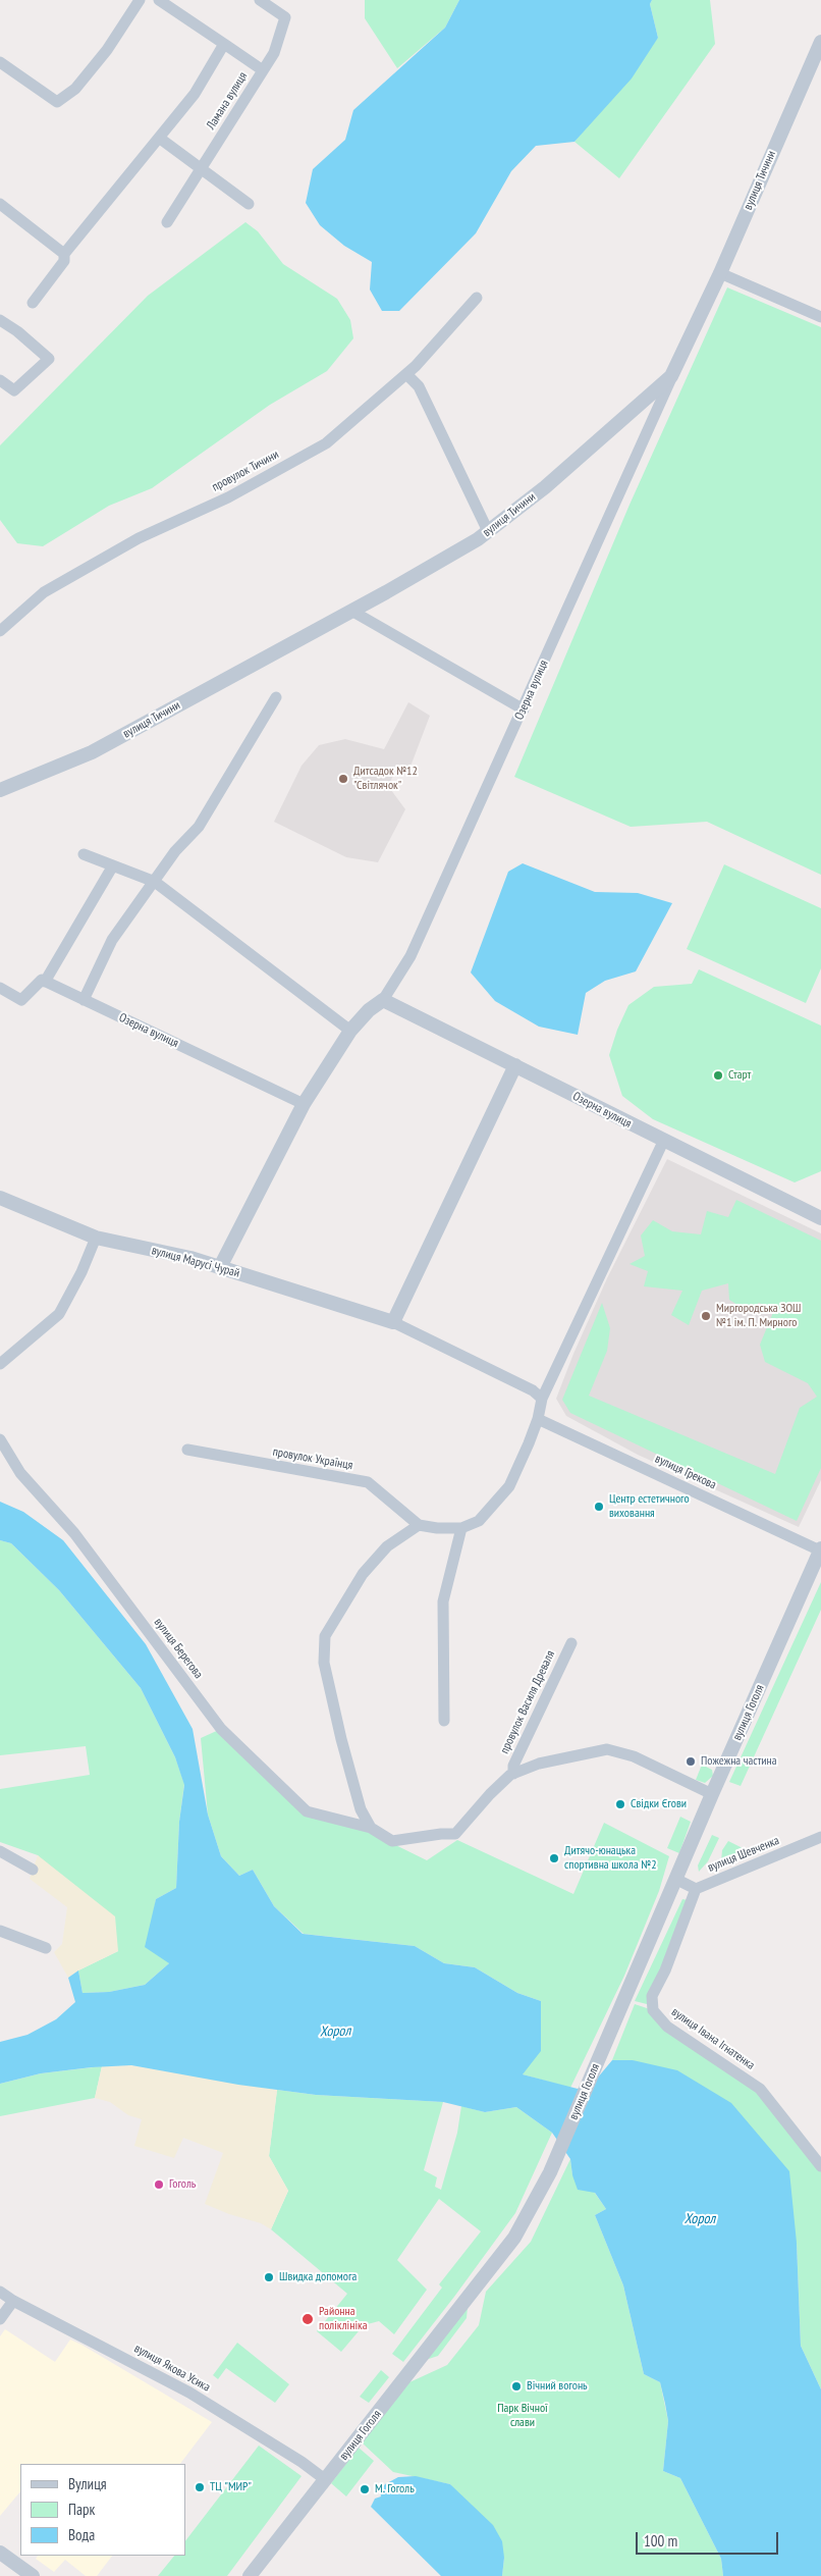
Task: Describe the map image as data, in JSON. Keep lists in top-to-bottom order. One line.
{"streets":{"street":["Ламана вулиця","вулиця Тичини","провулок Тичини","Озерна вулиця","вулиця Марусі Чурай","провулок Українця","вулиця Грекова","вулиця Берегова","провулок Василя Древаля","вулиця Гоголя","вулиця Шевченка","вулиця Івана Ігнатенка","вулиця Якова Усика"]},"crossings":[["вулиця Тичини","Озерна вулиця"],["Озерна вулиця","вулиця Марусі Чурай"],["вулиця Грекова","вулиця Гоголя"],["вулиця Берегова","провулок Василя Древаля"],["вулиця Берегова","вулиця Гоголя"],["вулиця Гоголя","вулиця Якова Усика"],["вулиця Шевченка","вулиця Івана Ігнатенка"]],"water":["Хорол"],"parks":["Парк Вічної слави"],"places":["Дитсадок №12 \"Світлячок\"","Старт","Миргородська ЗОШ №1 ім. П. Мирного","Центр естетичного виховання","Пожежна частина","Свідки Єгови","Дитячо-юнацька спортивна школа №2","Гоголь","Швидка допомога","Районна поліклініка","Вічний вогонь","ТЦ \"МИР\"","М. Гоголь"],"legend":["Вулиця","Парк","Вода"],"scale_bar":"100 m"}
